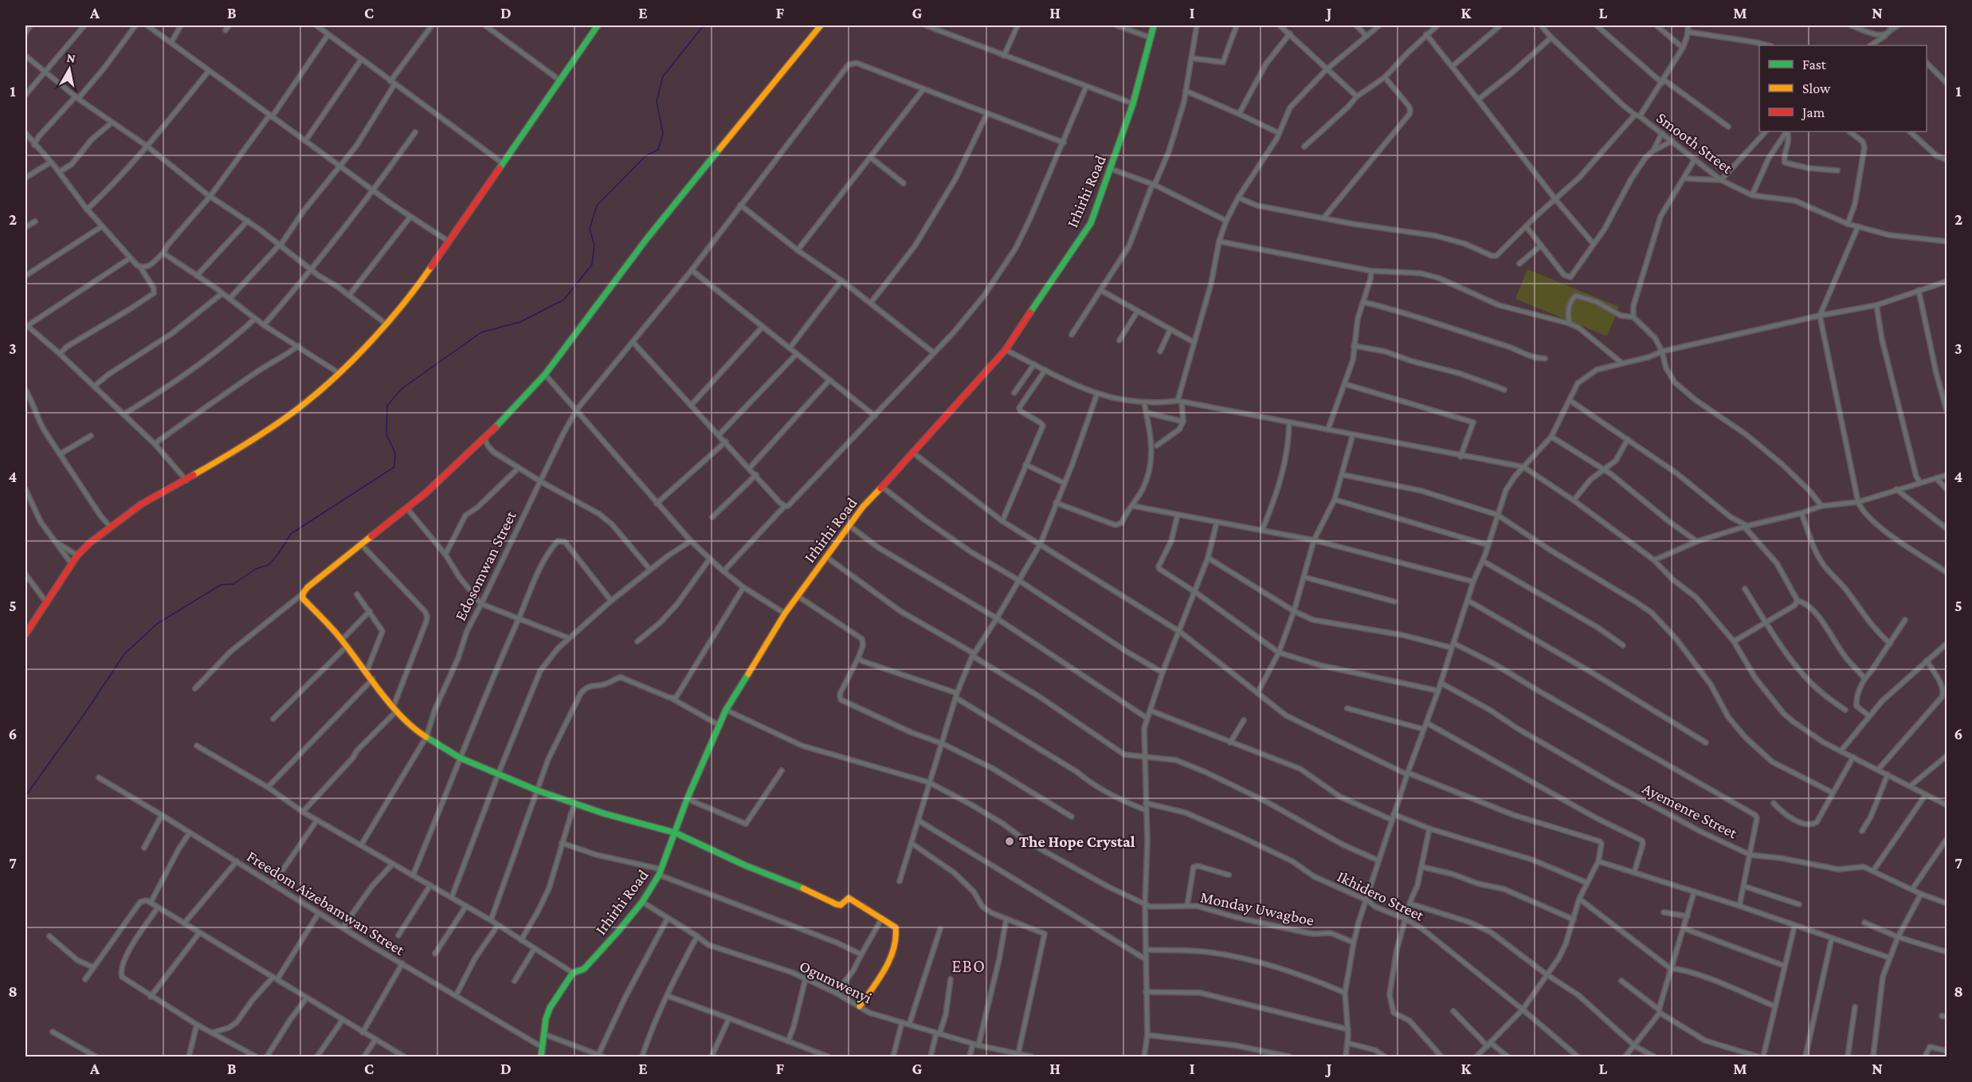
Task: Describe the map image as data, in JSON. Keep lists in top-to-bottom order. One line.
{"streets":{"street":["Smooth Street","Irhirhi Road","Edosomwan Street","Ayemenre Street","Ikhidero Street","Freedom Aizebamwan Street","Monday Uwagboe","Ogumwenyi"]},"crossings":[["Irhirhi Road","Freedom Aizebamwan Street"],["Irhirhi Road","Monday Uwagboe"],["Irhirhi Road","Ogumwenyi"]],"districts":["EBO"],"places":["The Hope Crystal"],"legend":["Fast","Slow","Jam"],"north":"top","grid":{"columns":["A","B","C","D","E","F","G","H","I","J","K","L","M","N"],"rows":["1","2","3","4","5","6","7","8"]}}
